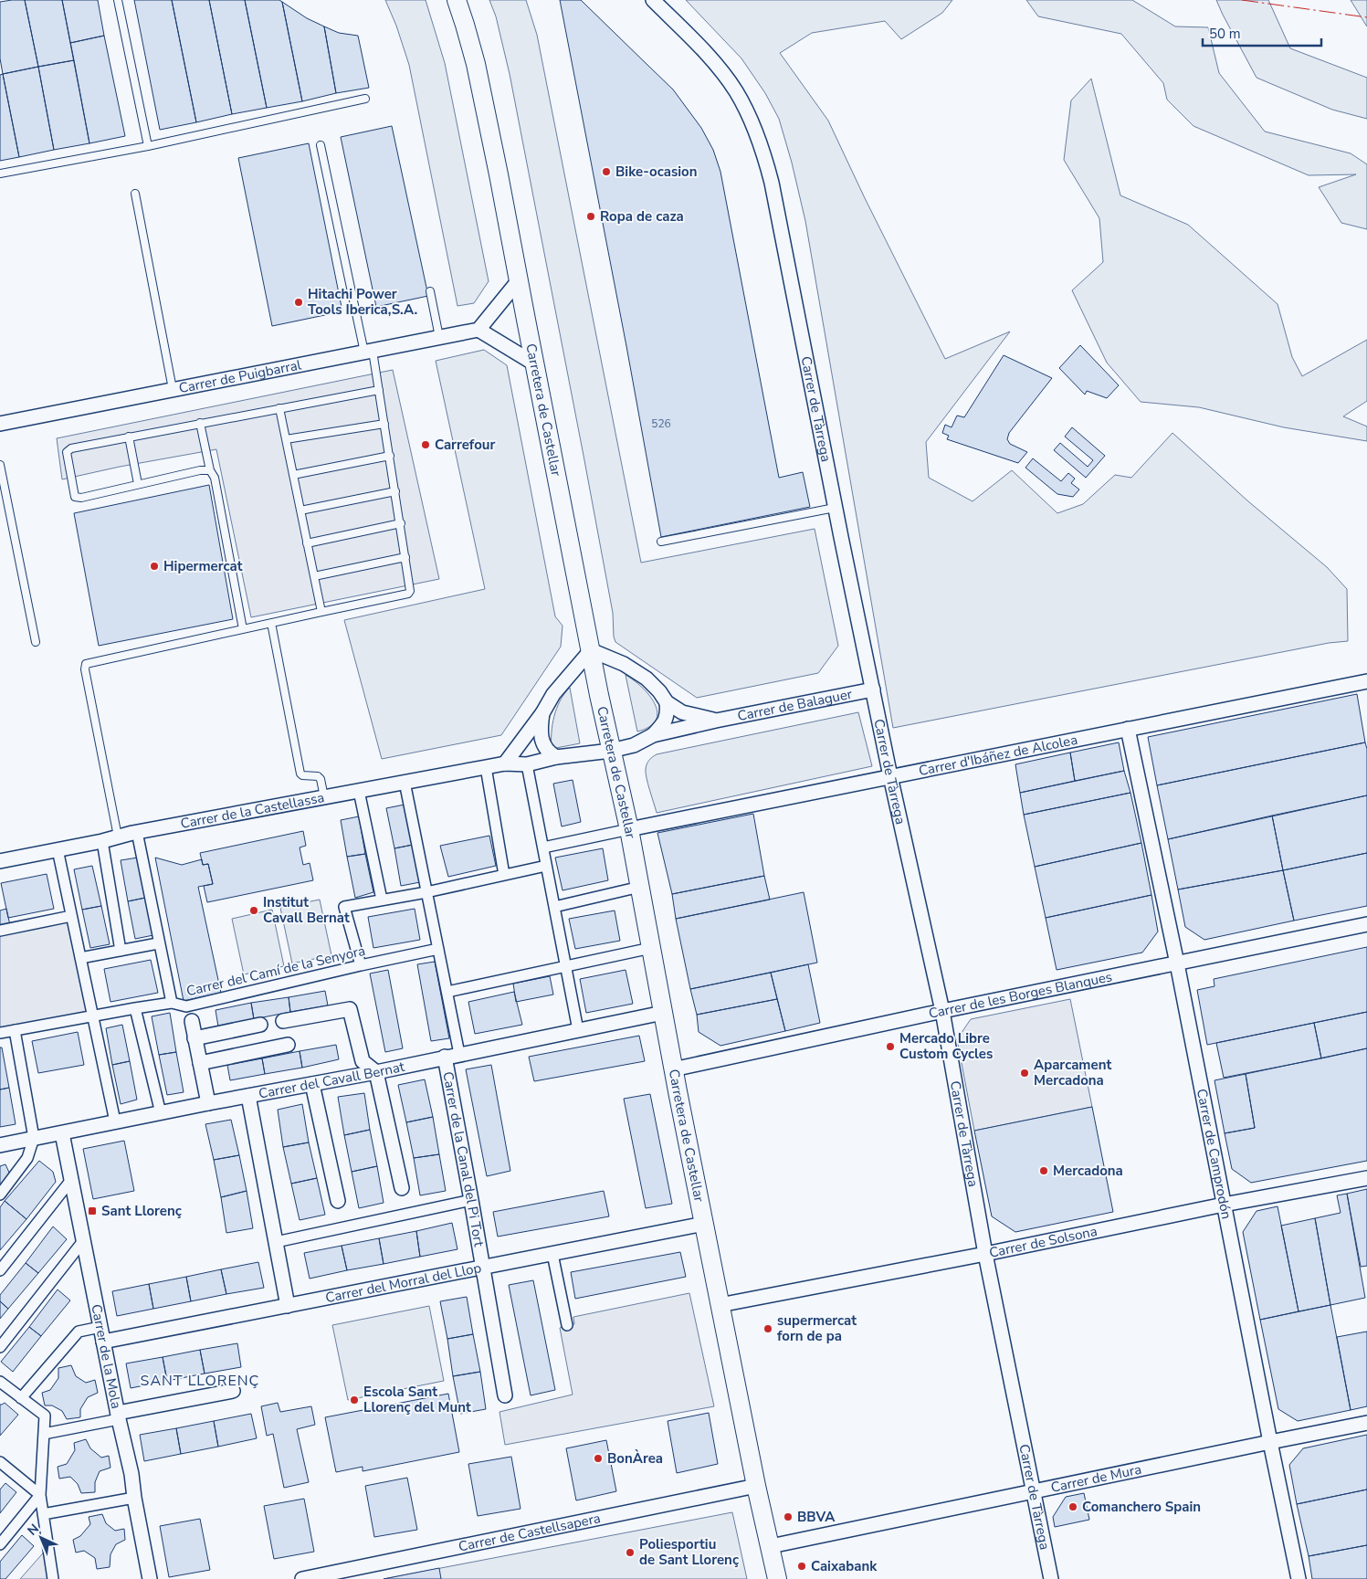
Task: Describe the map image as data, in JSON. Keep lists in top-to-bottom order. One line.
{"streets":{"street":["Carrer de Puigbarral","Carrer de Tàrrega","Carretera de Castellar","Carrer de Balaguer","Carrer d'Ibáñez de Alcolea","Carrer de la Castellassa","Carrer del Camí de la Senyora","Carrer de les Borges Blanques","Carrer del Cavall Bernat","Carrer de Camprodón","Carrer de la Canal del Pi Tort","Carrer de Solsona","Carrer del Morral del Llop","Carrer de la Mola","Carrer de Mura","Carrer de Castellsapera"]},"crossings":[["Carrer de Tàrrega","Carrer de Balaguer"],["Carrer de Tàrrega","Carrer d'Ibáñez de Alcolea"],["Carrer de Tàrrega","Carrer de les Borges Blanques"],["Carrer de Tàrrega","Carrer de Solsona"],["Carrer de Tàrrega","Carrer de Mura"],["Carretera de Castellar","Carrer de Balaguer"],["Carretera de Castellar","Carrer d'Ibáñez de Alcolea"],["Carretera de Castellar","Carrer de la Castellassa"],["Carretera de Castellar","Carrer de les Borges Blanques"],["Carretera de Castellar","Carrer del Cavall Bernat"],["Carretera de Castellar","Carrer de Solsona"],["Carretera de Castellar","Carrer del Morral del Llop"],["Carretera de Castellar","Carrer de Mura"],["Carretera de Castellar","Carrer de Castellsapera"],["Carrer de Balaguer","Carrer de la Castellassa"],["Carrer d'Ibáñez de Alcolea","Carrer de Camprodón"],["Carrer de les Borges Blanques","Carrer de Camprodón"],["Carrer del Cavall Bernat","Carrer de la Canal del Pi Tort"],["Carrer del Cavall Bernat","Carrer de la Mola"],["Carrer de Camprodón","Carrer de Solsona"],["Carrer de Camprodón","Carrer de Mura"],["Carrer de la Canal del Pi Tort","Carrer del Morral del Llop"],["Carrer del Morral del Llop","Carrer de la Mola"]],"districts":["SANT LLORENÇ"],"places":{"other":["Bike-ocasion","Ropa de caza","Hitachi Power Tools Iberica,S.A.","Carrefour","Hipermercat","Institut Cavall Bernat","Mercado Libre Custom Cycles","Aparcament Mercadona","Mercadona","supermercat forn de pa","Escola Sant Llorenç del Munt","BonÀrea","Comanchero Spain","BBVA","Poliesportiu de Sant Llorenç","Caixabank"],"transit":["Sant Llorenç"]},"house_numbers":["526"],"scale_bar":"50 m","north":"top left"}
